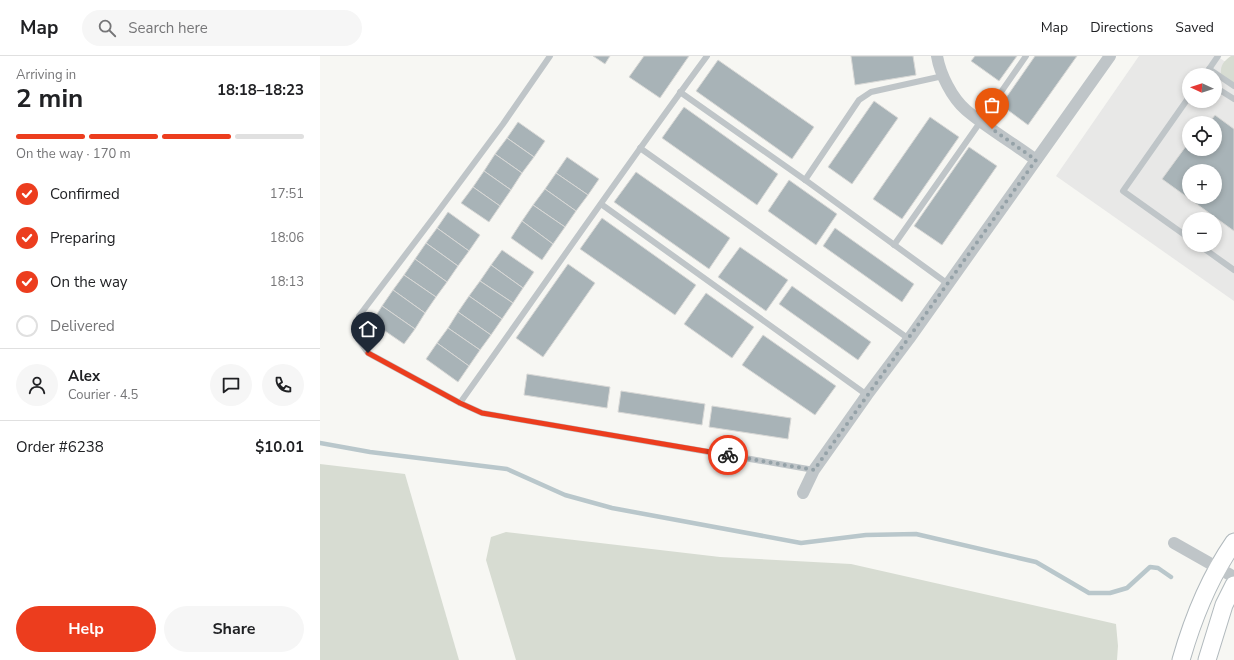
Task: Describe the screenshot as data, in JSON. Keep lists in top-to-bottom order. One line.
{"north":"left","page":{"header":"Map","search":"Search here","nav":["Map","Directions","Saved"],"heading":["2 min","Arriving in","18:18–18:23"],"panel":["Alex","Courier · 4.5","Order #6238","$10.01"],"map_buttons":["+","−"],"bar":"On the way · 170 m","list":[["Confirmed","17:51"],["Preparing","18:06"],["On the way","18:13"],"Delivered"],"buttons":["Help","Share"]}}
